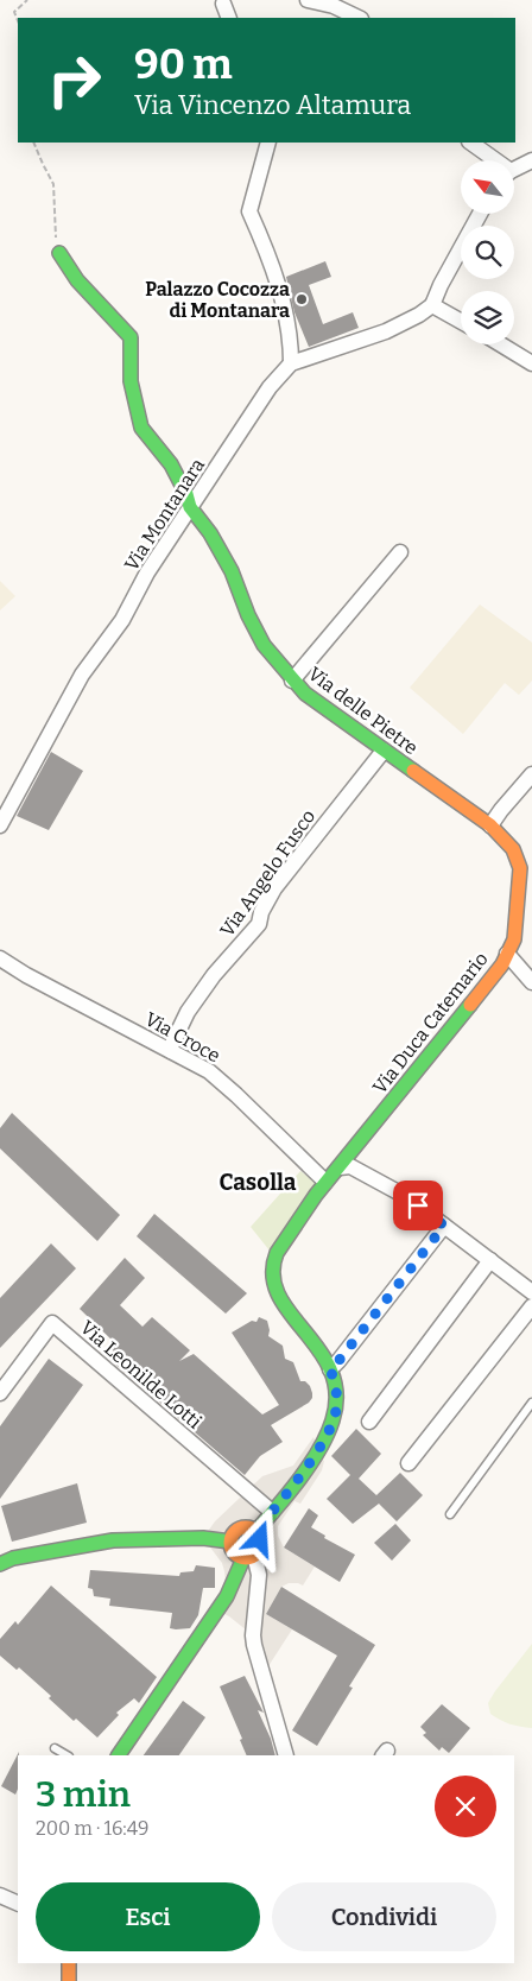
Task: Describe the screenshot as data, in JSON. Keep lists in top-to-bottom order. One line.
{"streets":{"street":["Via Montanara","Via delle Pietre","Via Angelo Fusco","Via Duca Catemario","Via Croce","Via Leonilde Lotti"]},"crossings":[["Via Montanara","Via delle Pietre"],["Via delle Pietre","Via Angelo Fusco"],["Via delle Pietre","Via Duca Catemario"],["Via Angelo Fusco","Via Croce"],["Via Duca Catemario","Via Croce"],["Via Duca Catemario","Via Leonilde Lotti"]],"districts":["Casolla"],"places":["Palazzo Cocozza di Montanara"],"north":"top left","page":{"turn":["90 m","Via Vincenzo Altamura"],"heading":["3 min","200 m · 16:49"],"buttons":["Esci","Condividi"]}}
